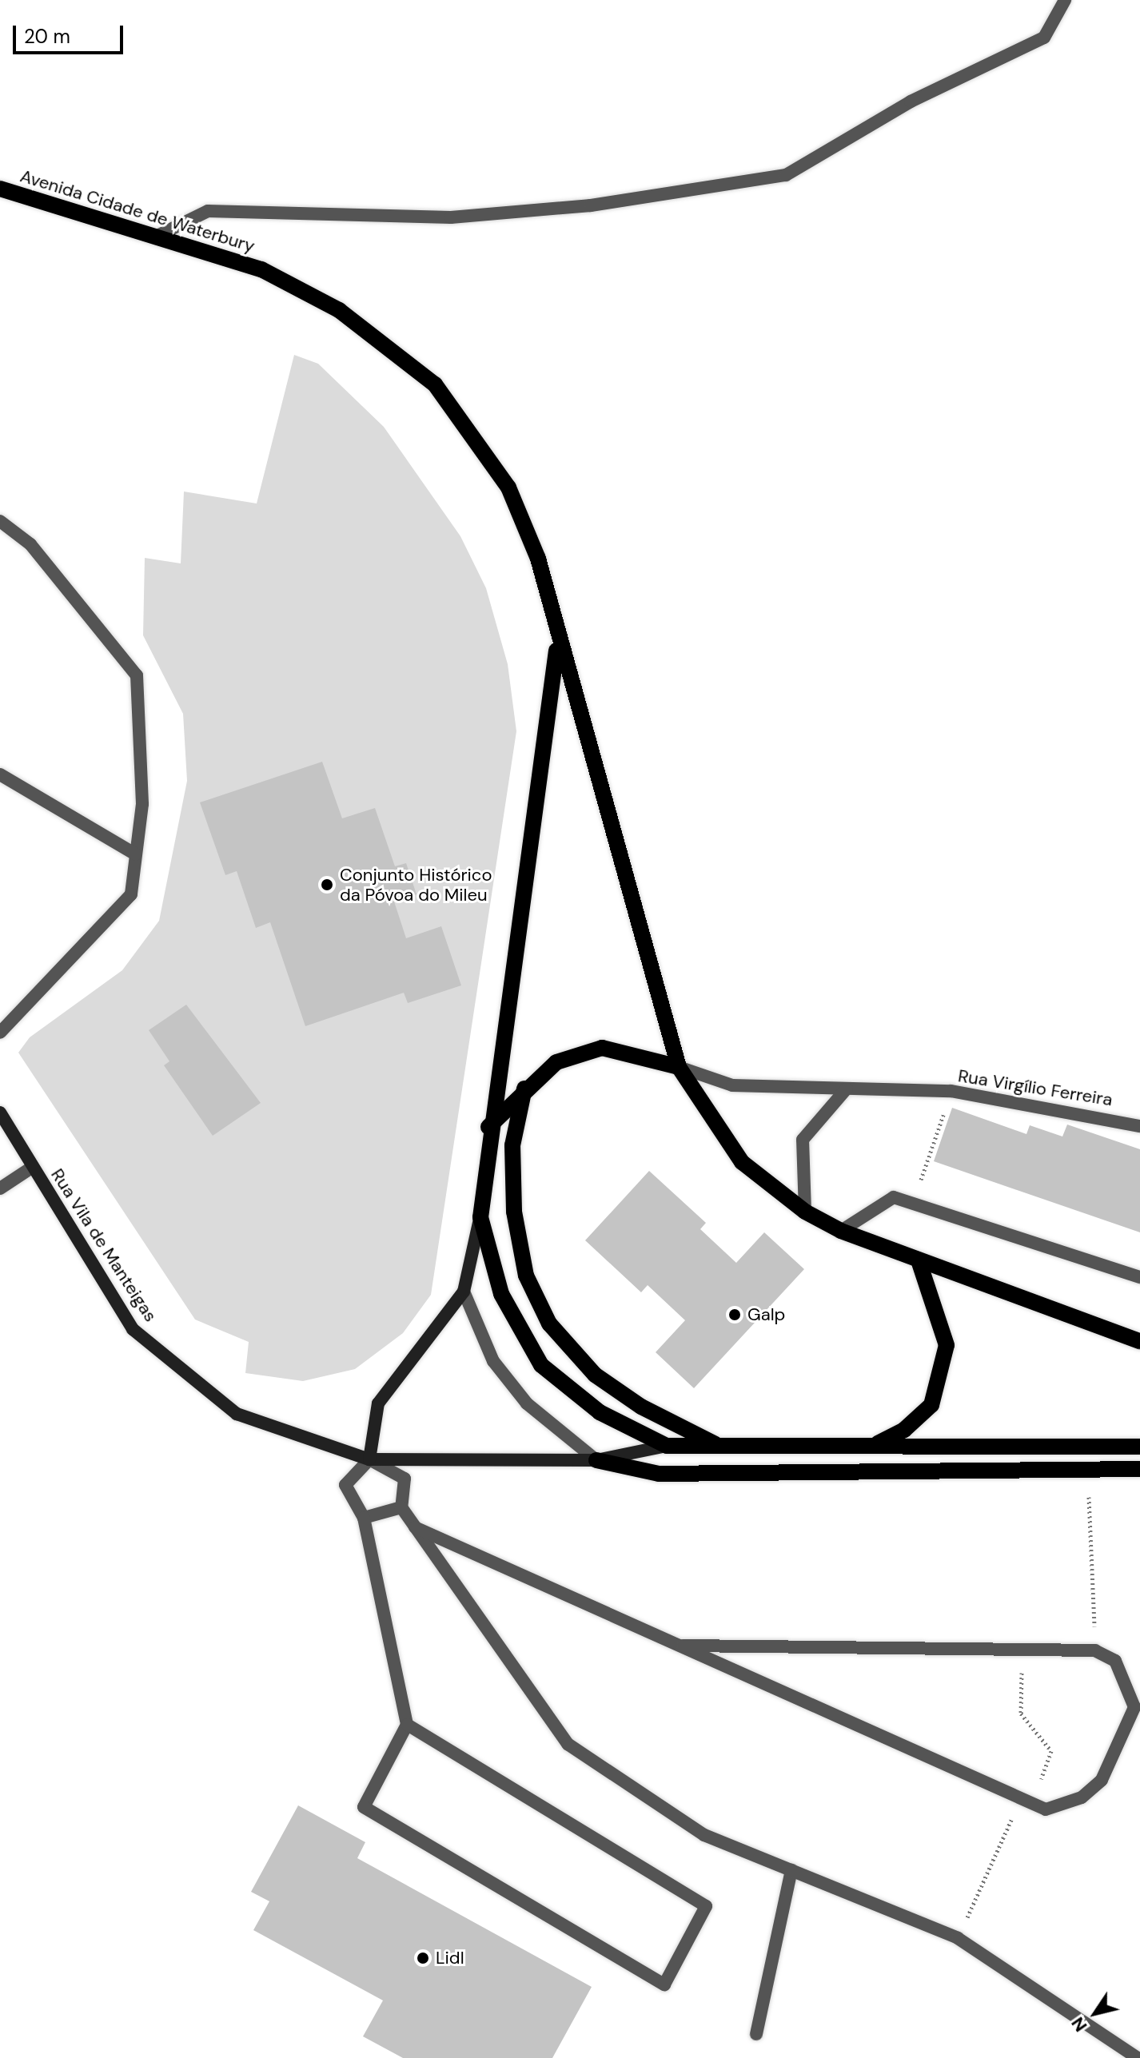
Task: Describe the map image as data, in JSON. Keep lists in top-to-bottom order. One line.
{"streets":{"main road":["Avenida Cidade de Waterbury","Rua Vila de Manteigas"],"street":["Rua Virgílio Ferreira"]},"crossings":[["Avenida Cidade de Waterbury","Rua Virgílio Ferreira"]],"places":["Conjunto Histórico da Póvoa do Mileu","Galp","Lidl"],"scale_bar":"20 m","north":"bottom left"}
